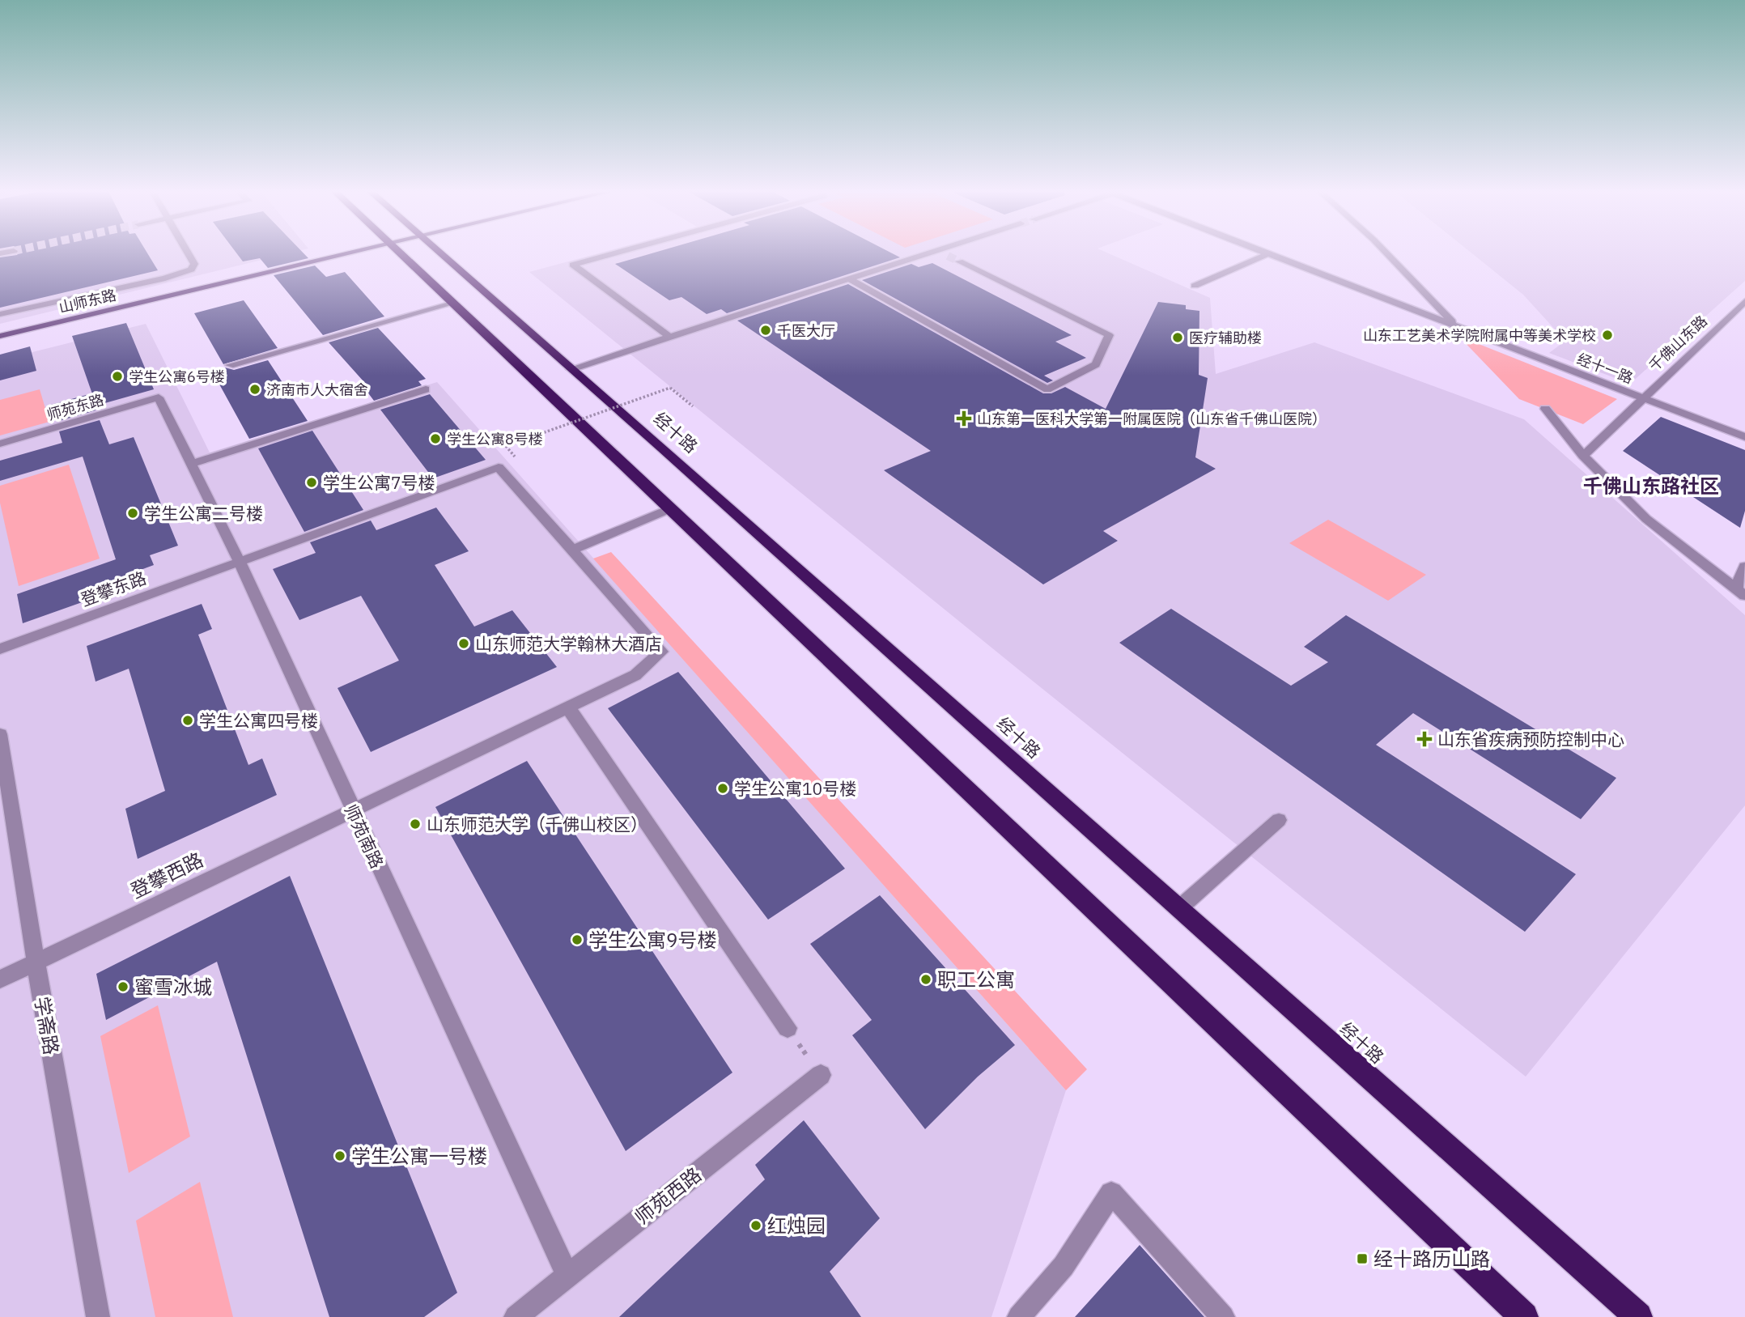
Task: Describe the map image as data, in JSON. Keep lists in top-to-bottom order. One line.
{"streets":{"highway":["经十路"],"main road":["山师东路"],"street":["千佛山东路","经十一路","师苑东路","登攀东路","师苑南路","登攀西路","学斋路","师苑西路"]},"crossings":[["千佛山东路","经十一路"],["师苑东路","师苑南路"],["登攀东路","师苑南路"],["登攀东路","登攀西路"],["师苑南路","登攀西路"],["师苑南路","师苑西路"],["登攀西路","学斋路"]],"districts":["千佛山东路社区"],"places":{"other":["千医大厅","山东工艺美术学院附属中等美术学校","医疗辅助楼","学生公寓6号楼","济南市人大宿舍","学生公寓8号楼","学生公寓7号楼","学生公寓二号楼","山东师范大学翰林大酒店","学生公寓四号楼","学生公寓10号楼","山东师范大学（千佛山校区）","学生公寓9号楼","职工公寓","蜜雪冰城","学生公寓一号楼","红烛园"],"health":["山东第一医科大学第一附属医院（山东省千佛山医院）","山东省疾病预防控制中心"],"transit":["经十路历山路"]}}
